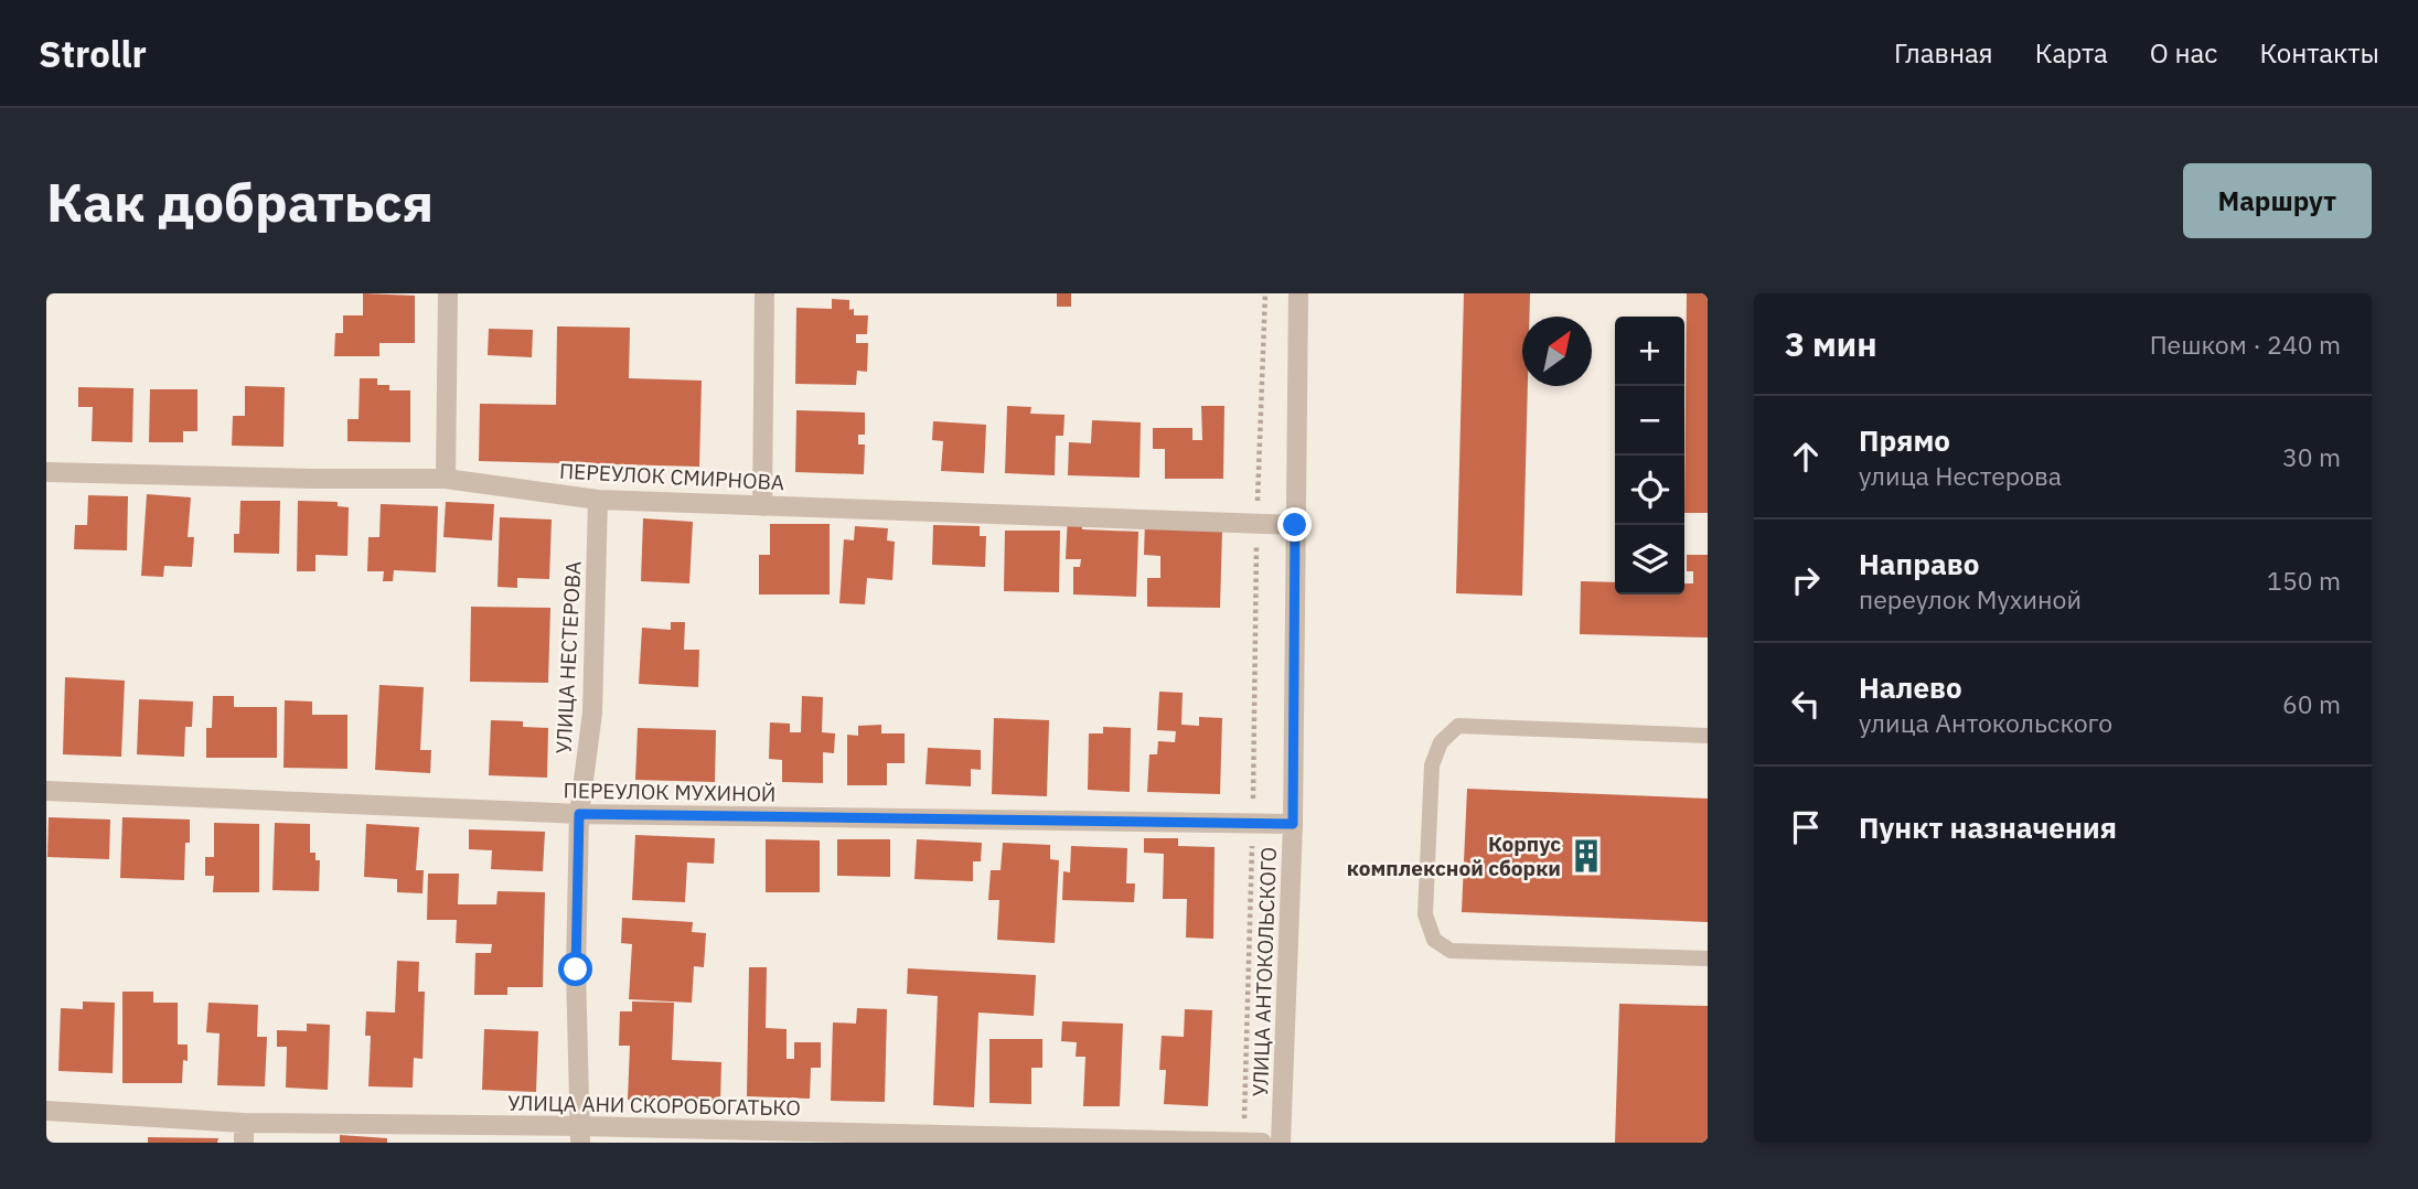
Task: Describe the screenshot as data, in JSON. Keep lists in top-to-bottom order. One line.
{"streets":{"street":["ПЕРЕУЛОК СМИРНОВА","УЛИЦА НЕСТЕРОВА","ПЕРЕУЛОК МУХИНОЙ","УЛИЦА АНТОКОЛЬСКОГО","УЛИЦА АНИ СКОРОБОГАТЬКО"]},"crossings":[["ПЕРЕУЛОК СМИРНОВА","УЛИЦА НЕСТЕРОВА"],["ПЕРЕУЛОК СМИРНОВА","УЛИЦА АНТОКОЛЬСКОГО"],["УЛИЦА НЕСТЕРОВА","ПЕРЕУЛОК МУХИНОЙ"],["УЛИЦА НЕСТЕРОВА","УЛИЦА АНИ СКОРОБОГАТЬКО"],["ПЕРЕУЛОК МУХИНОЙ","УЛИЦА АНТОКОЛЬСКОГО"]],"places":{"building":["Корпус комплексной сборки"]},"north":"top right","page":{"header":"Strollr","nav":["Главная","Карта","О нас","Контакты"],"buttons":"Маршрут","title":"Как добраться","heading":["3 мин","Пешком · 240 m"],"map_buttons":["+","−"],"list":[["Прямо","улица Нестерова","30 m"],["Направо","переулок Мухиной","150 m"],["Налево","улица Антокольского","60 m"],"Пункт назначения"]}}
